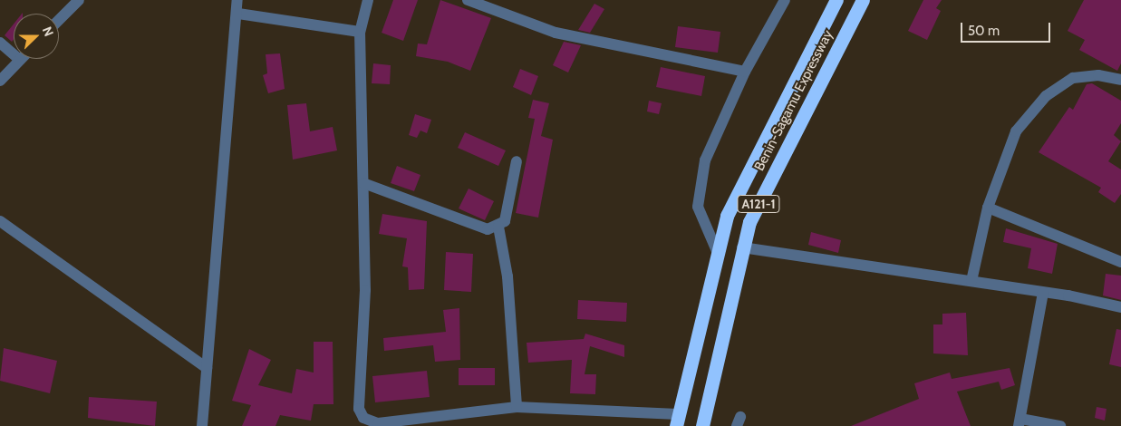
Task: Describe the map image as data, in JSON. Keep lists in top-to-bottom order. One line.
{"streets":{"highway":["Benin-Sagamu Expressway","A121-1"]},"scale_bar":"50 m","north":"right"}
